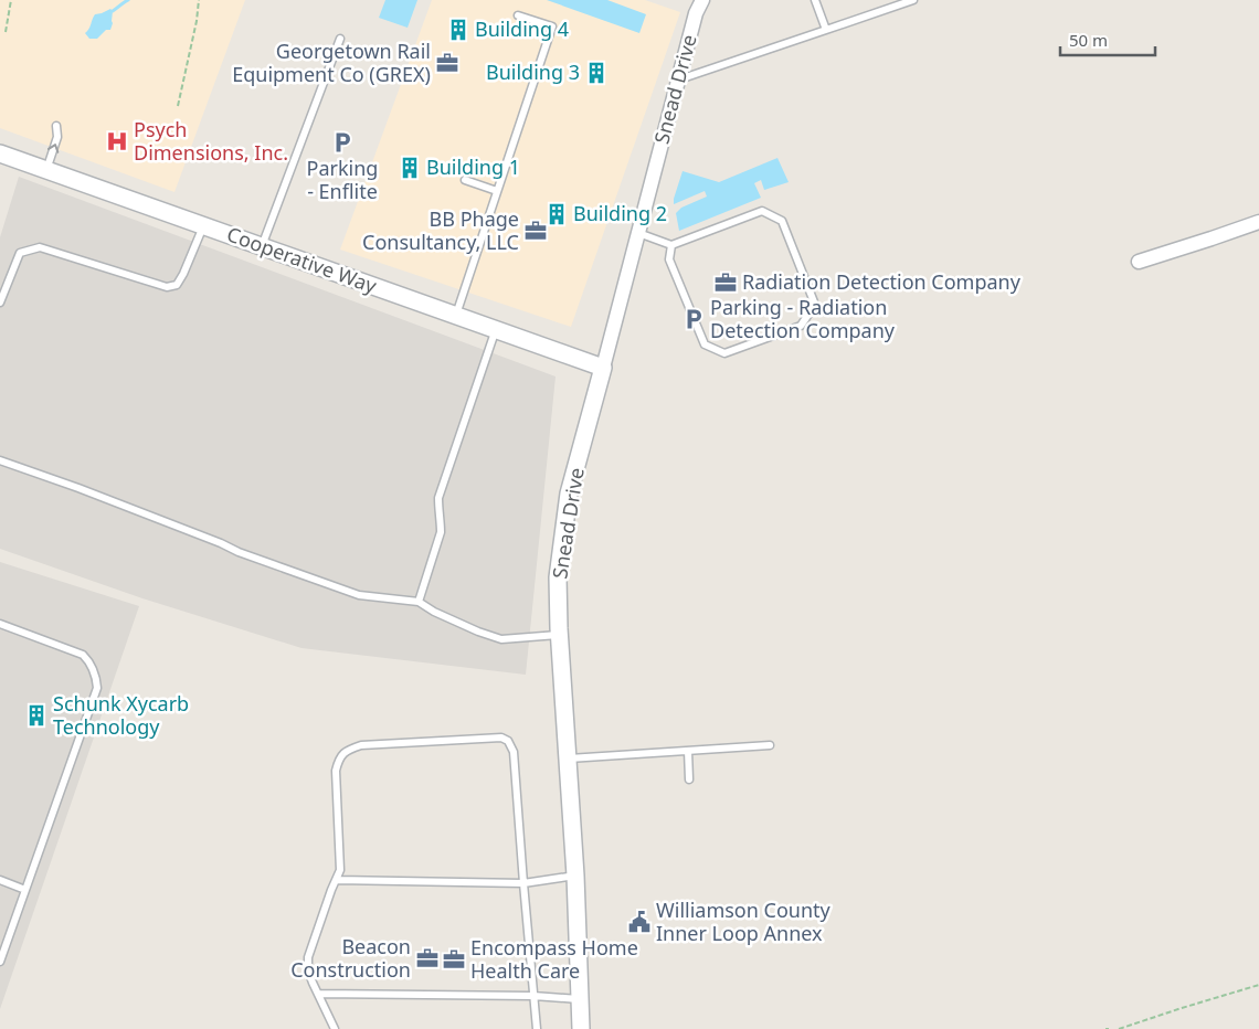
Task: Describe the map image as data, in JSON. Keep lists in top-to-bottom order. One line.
{"streets":{"street":["Snead Drive","Cooperative Way"]},"crossings":[["Snead Drive","Cooperative Way"]],"places":{"building":["Building 4","Building 3","Building 1","Building 2","Schunk Xycarb Technology"],"office":["Georgetown Rail Equipment Co (GREX)","BB Phage Consultancy, LLC","Radiation Detection Company","Beacon Construction","Encompass Home Health Care"],"hospital":["Psych Dimensions, Inc."],"parking":["Parking - Enflite","Parking - Radiation Detection Company"],"public building":["Williamson County Inner Loop Annex"]},"scale_bar":"50 m"}
